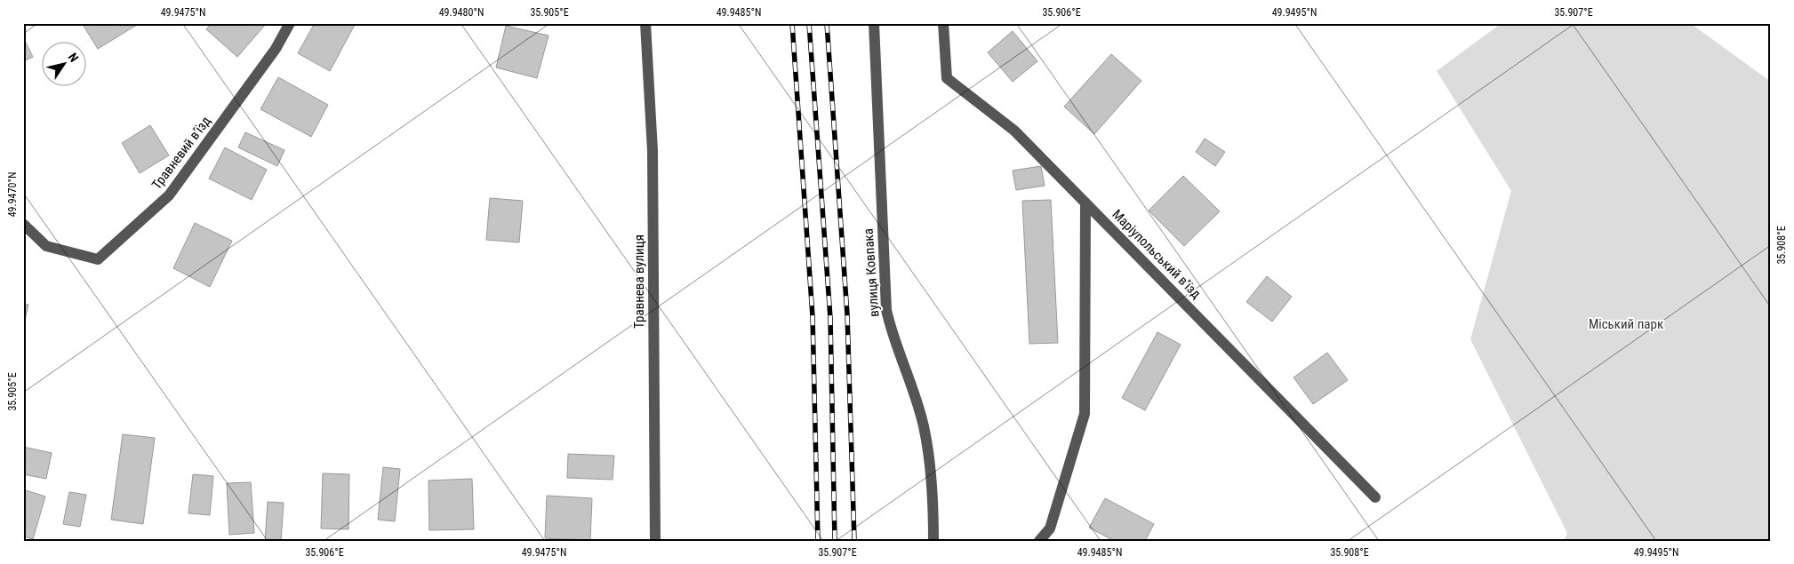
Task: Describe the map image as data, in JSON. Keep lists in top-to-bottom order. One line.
{"streets":{"street":["Травневий в'їзд","Маріупольський в'їзд","вулиця Ковпака","Травнева вулиця"]},"parks":["Міський парк"],"north":"top right","coordinates":["49.9475°N","49.9480°N","35.905°E","49.9485°N","35.906°E","49.9495°N","35.907°E","49.9470°N","35.908°E"]}
